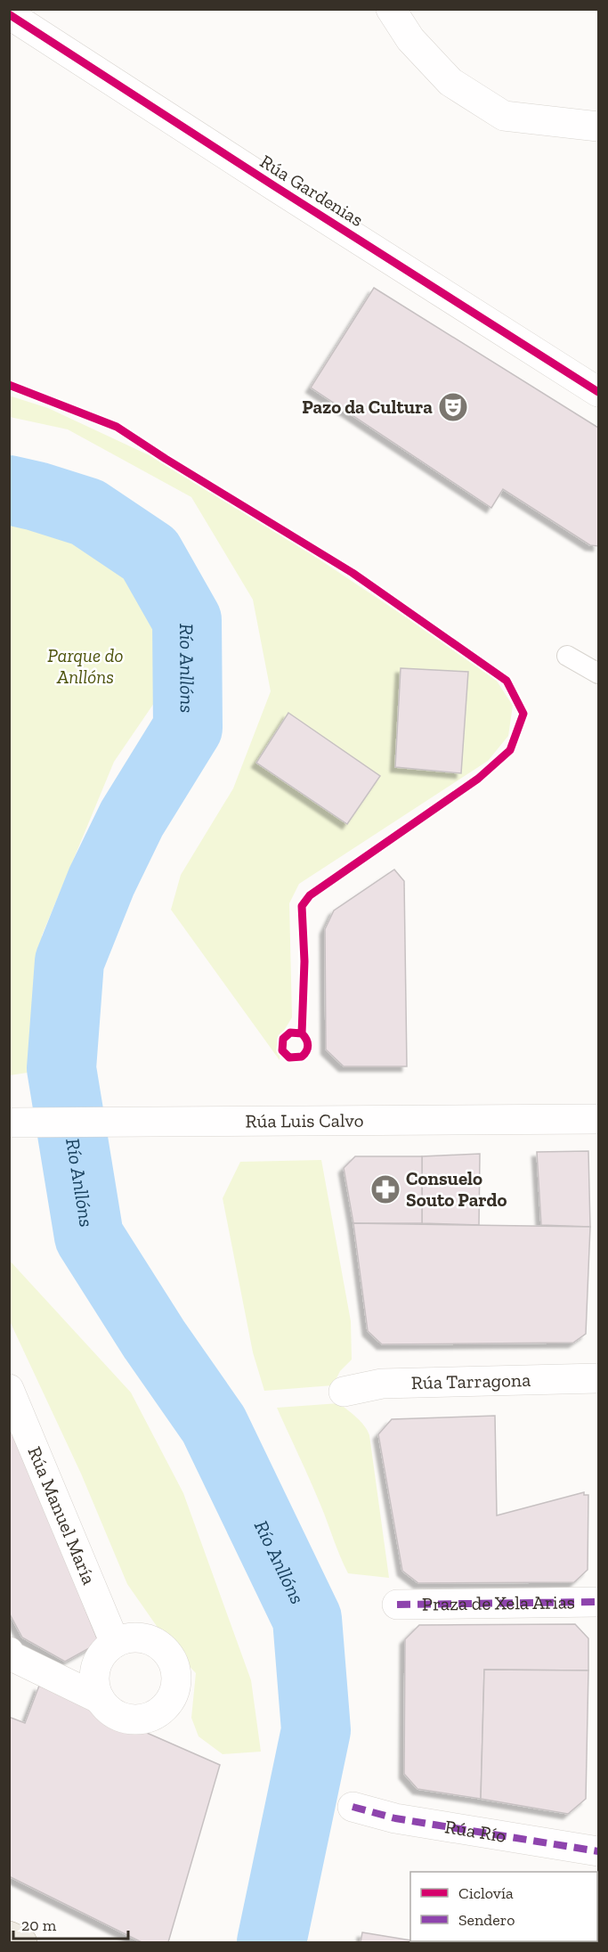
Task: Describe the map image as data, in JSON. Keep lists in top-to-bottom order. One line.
{"streets":{"street":["Rúa Gardenias","Rúa Luis Calvo","Rúa Tarragona","Rúa Manuel María","Praza de Xela Arias","Rúa Río"]},"water":["Río Anllóns"],"parks":["Parque do Anllóns"],"places":{"theatre":["Pazo da Cultura"],"pharmacy":["Consuelo Souto Pardo"]},"legend":["Ciclovía","Sendero"],"scale_bar":"20 m"}
